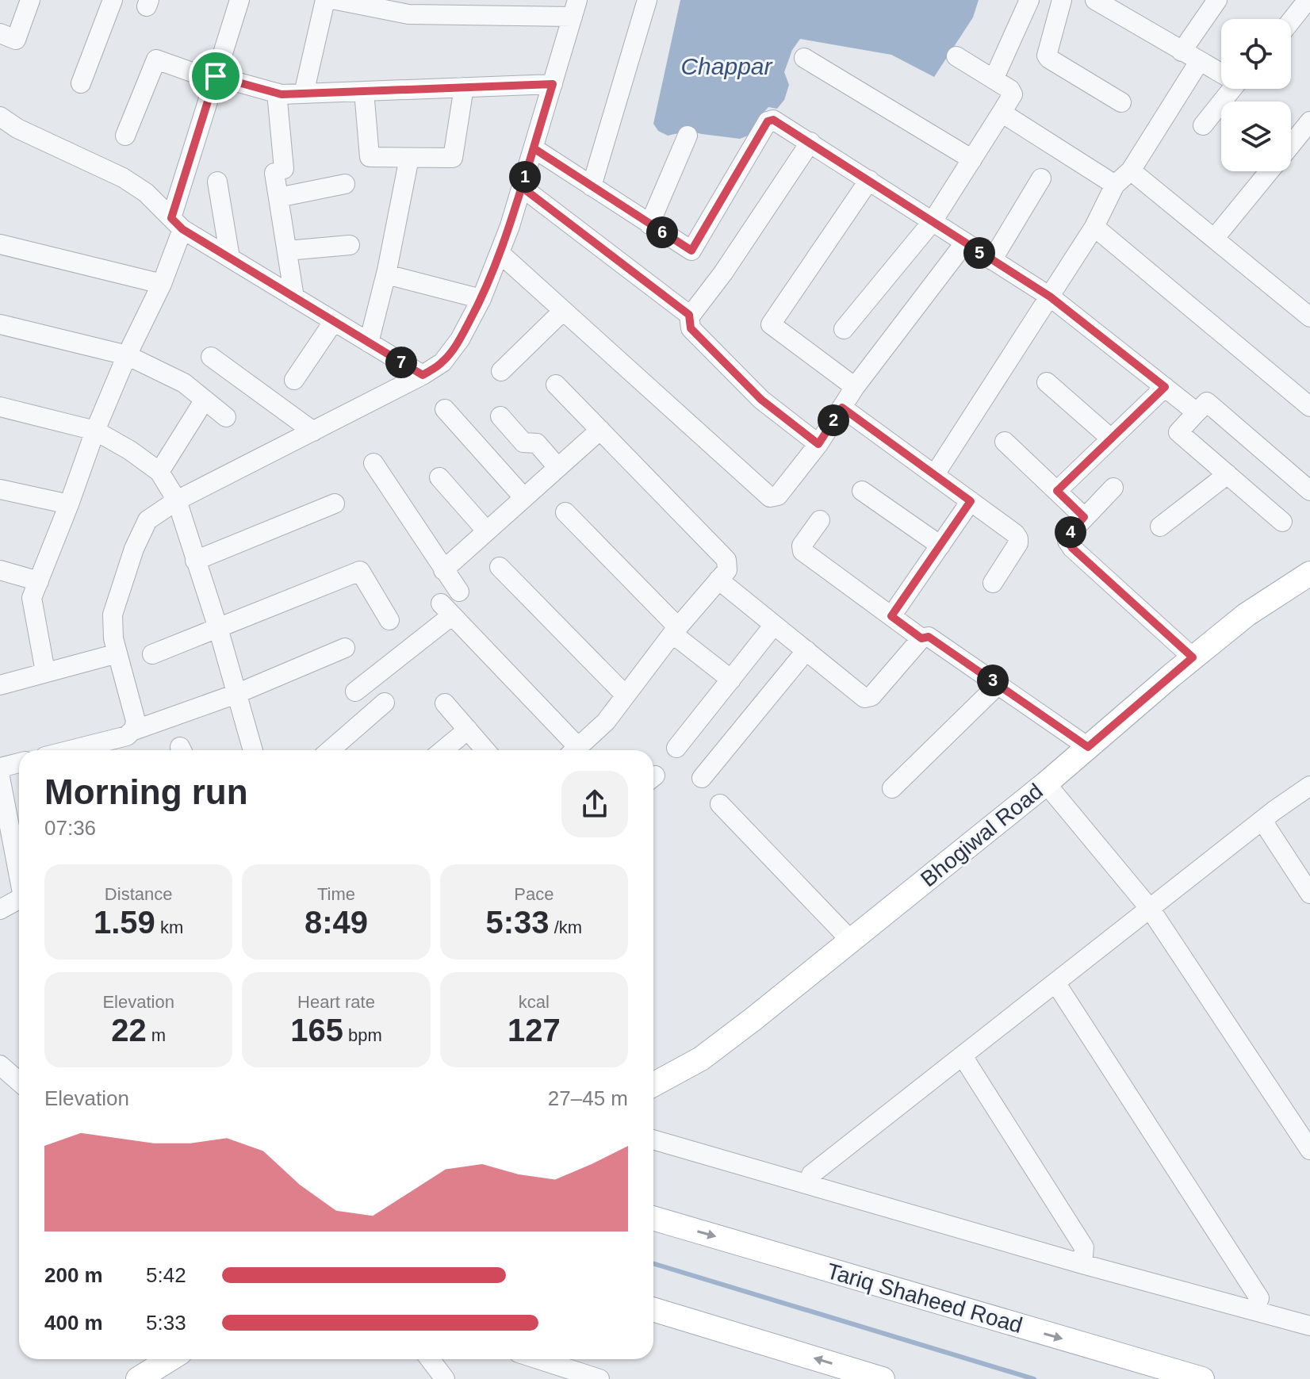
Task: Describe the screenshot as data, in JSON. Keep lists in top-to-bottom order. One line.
{"streets":{"main road":["Bhogiwal Road","Tariq Shaheed Road"]},"water":["Chappar"],"page":{"pins":["1","6","5","7","2","4","3"],"heading":["Morning run","07:36"],"stats":[["Distance","1.59 km"],["Time","8:49"],["Pace","5:33 /km"],["Elevation","22 m"],["Heart rate","165 bpm"],["kcal","127"]],"chart":["Elevation","27–45 m"],"list":[{"name":"200 m","note":"5:42"},{"name":"400 m","note":"5:33"}]}}
